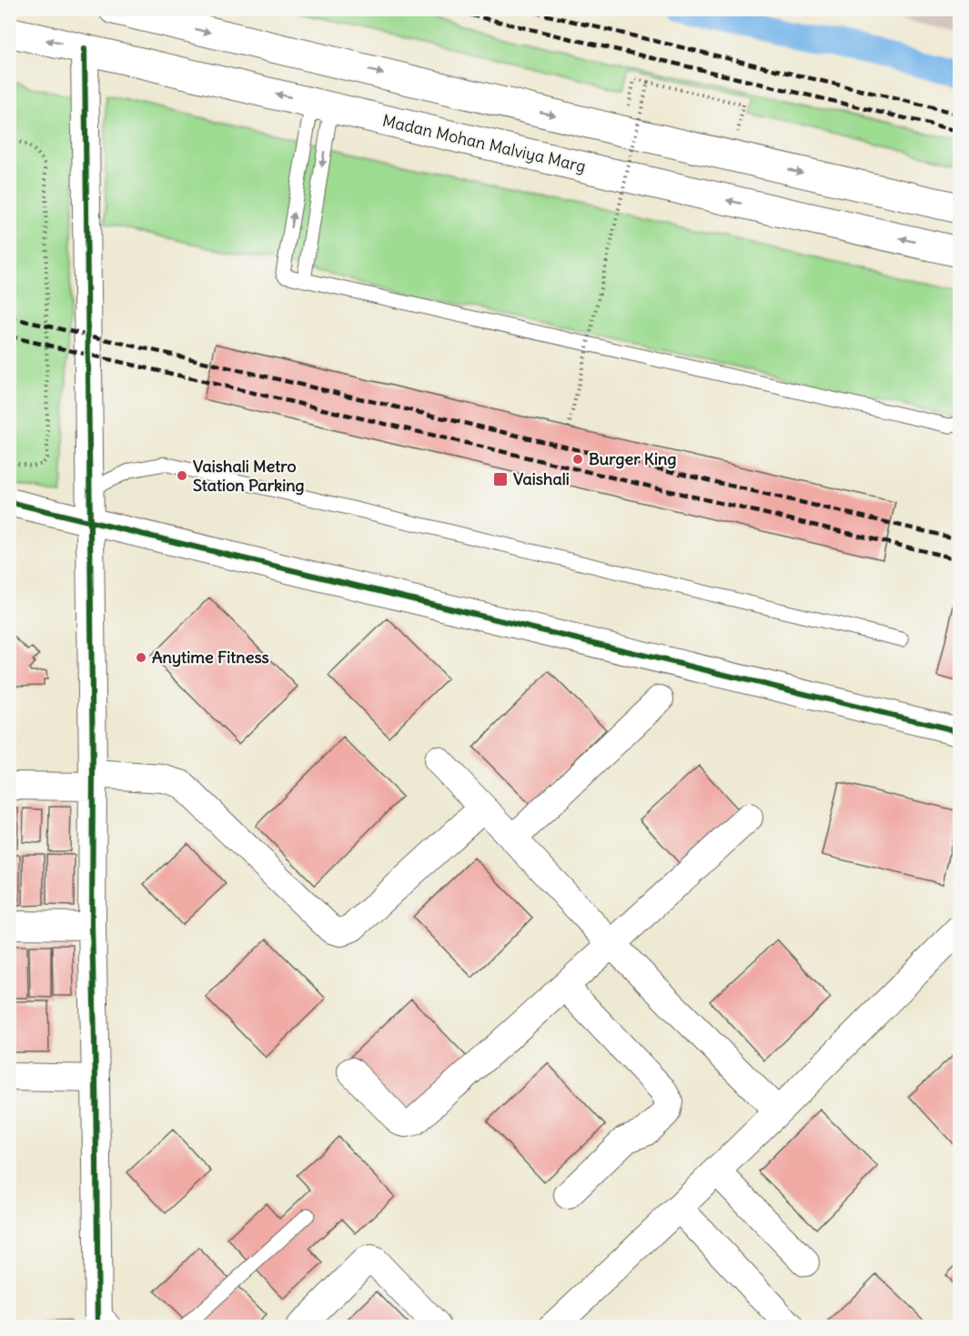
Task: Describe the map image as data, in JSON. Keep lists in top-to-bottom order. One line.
{"streets":{"main road":["Madan Mohan Malviya Marg"]},"places":{"other":["Burger King","Vaishali Metro Station Parking","Anytime Fitness"],"transit":["Vaishali"]}}
